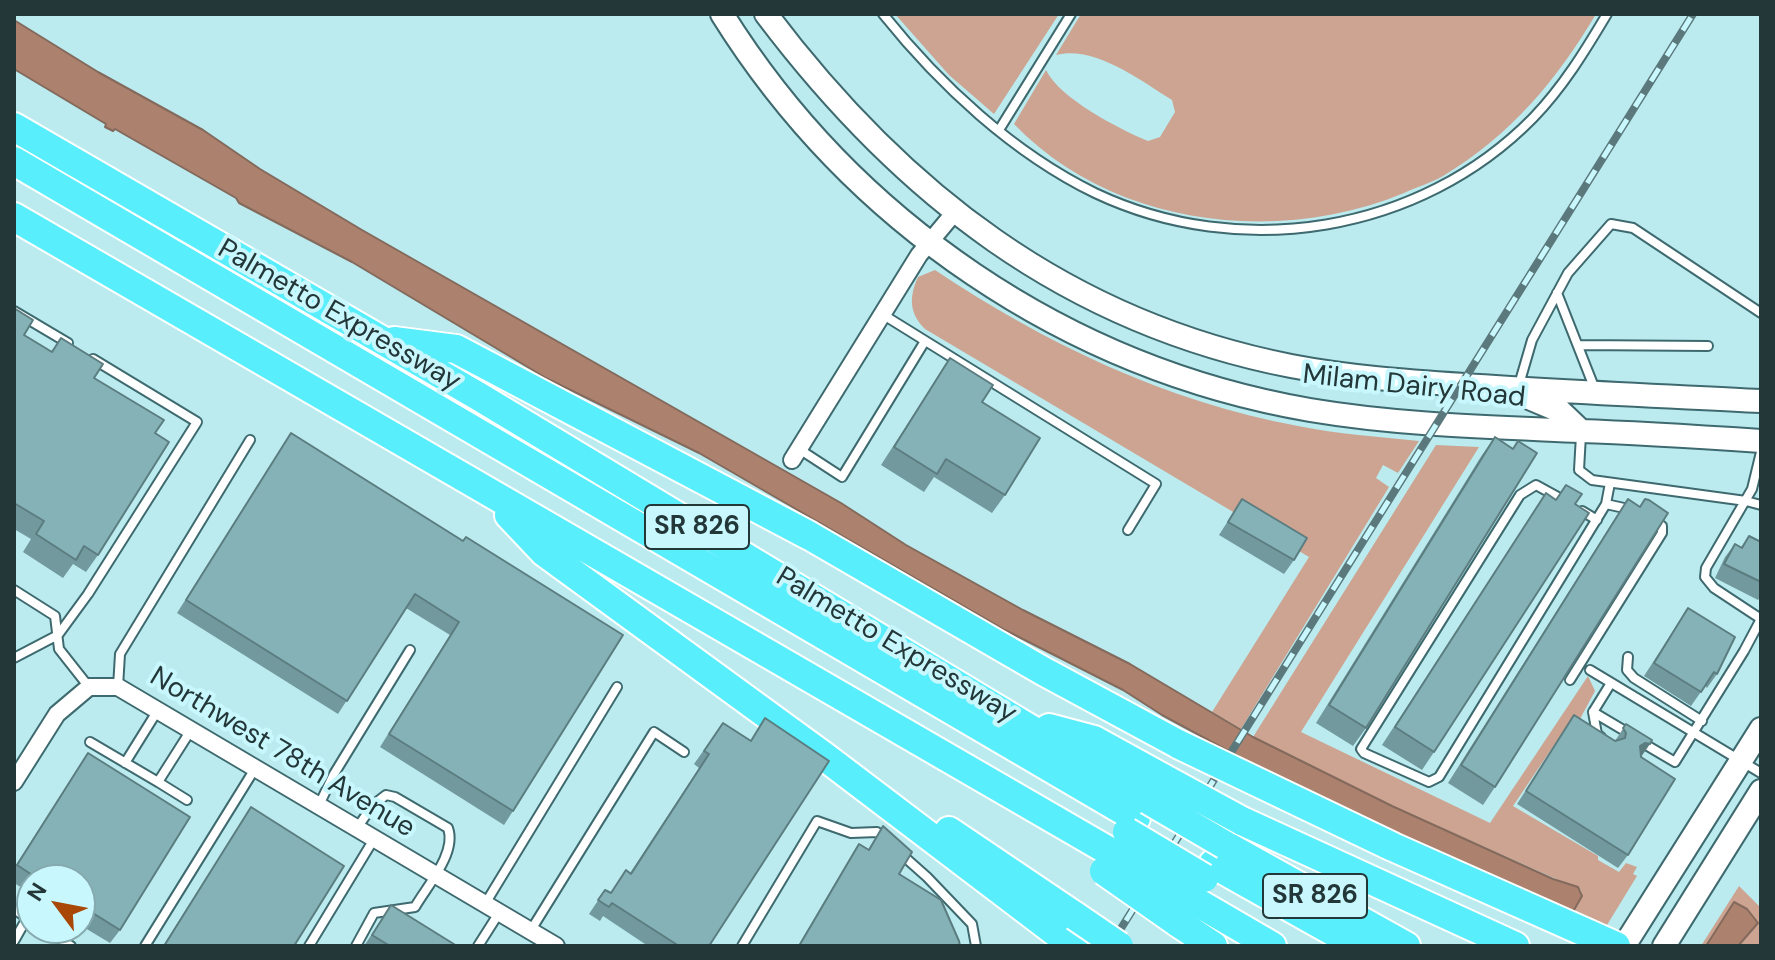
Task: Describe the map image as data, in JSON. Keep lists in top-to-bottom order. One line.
{"streets":{"highway":["Palmetto Expressway","SR 826"],"main road":["Milam Dairy Road"],"street":["Northwest 78th Avenue"]},"crossings":[["Palmetto Expressway","SR 826"]],"north":"top left"}
